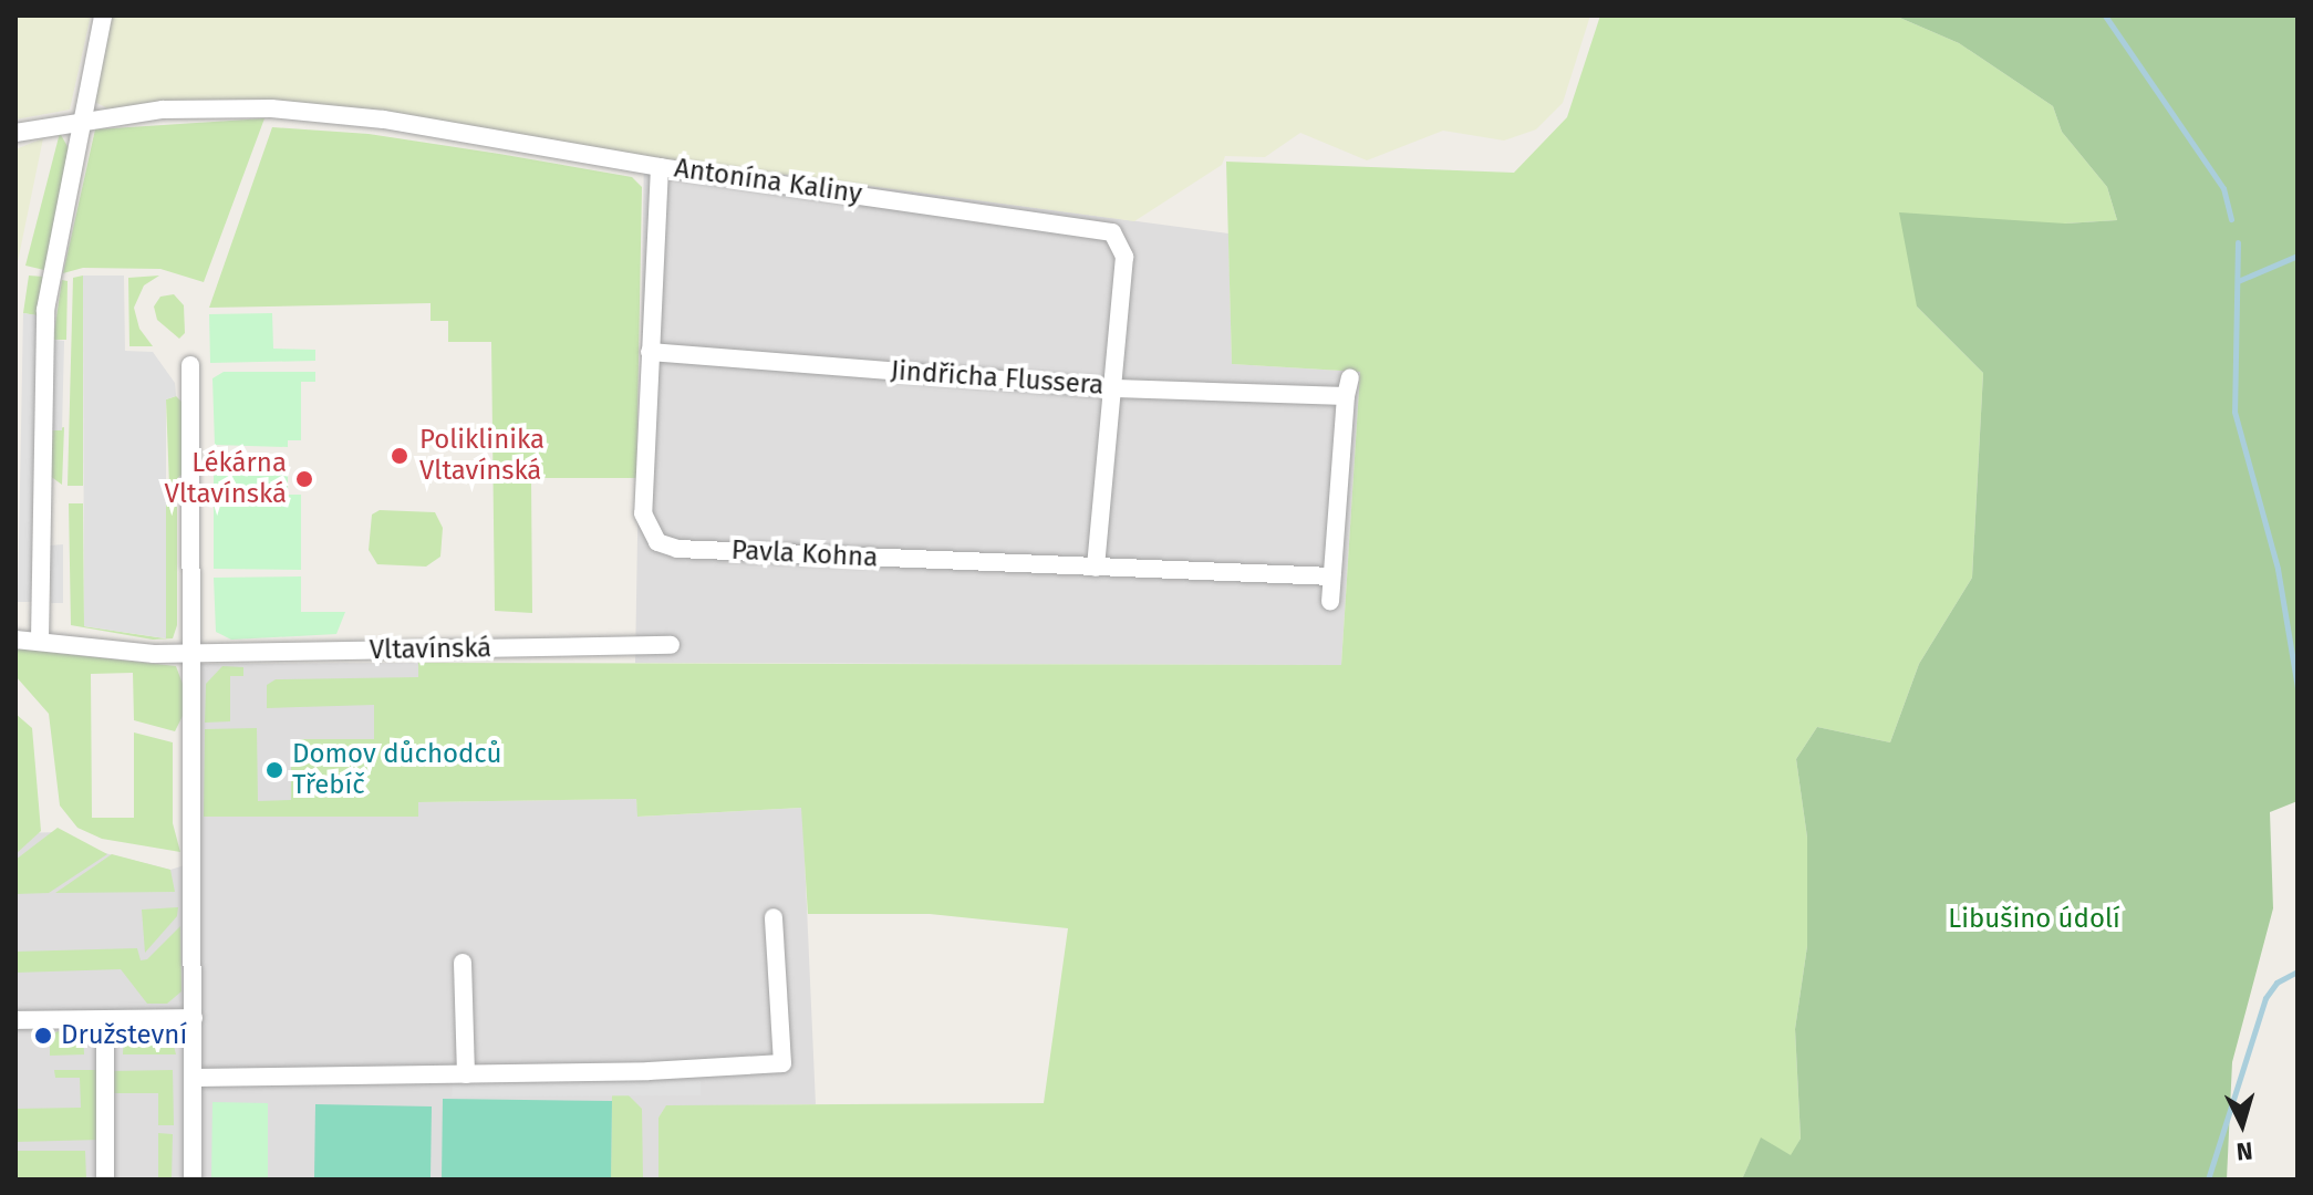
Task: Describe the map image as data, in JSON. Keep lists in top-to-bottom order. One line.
{"streets":{"street":["Antonína Kaliny","Jindřicha Flussera","Pavla Kohna","Vltavínská"]},"crossings":[["Antonína Kaliny","Jindřicha Flussera"],["Antonína Kaliny","Pavla Kohna"],["Jindřicha Flussera","Pavla Kohna"]],"parks":["Libušino údolí"],"places":["Poliklinika Vltavínská","Lékárna Vltavínská","Domov důchodců Třebíč","Družstevní"],"north":"bottom"}
